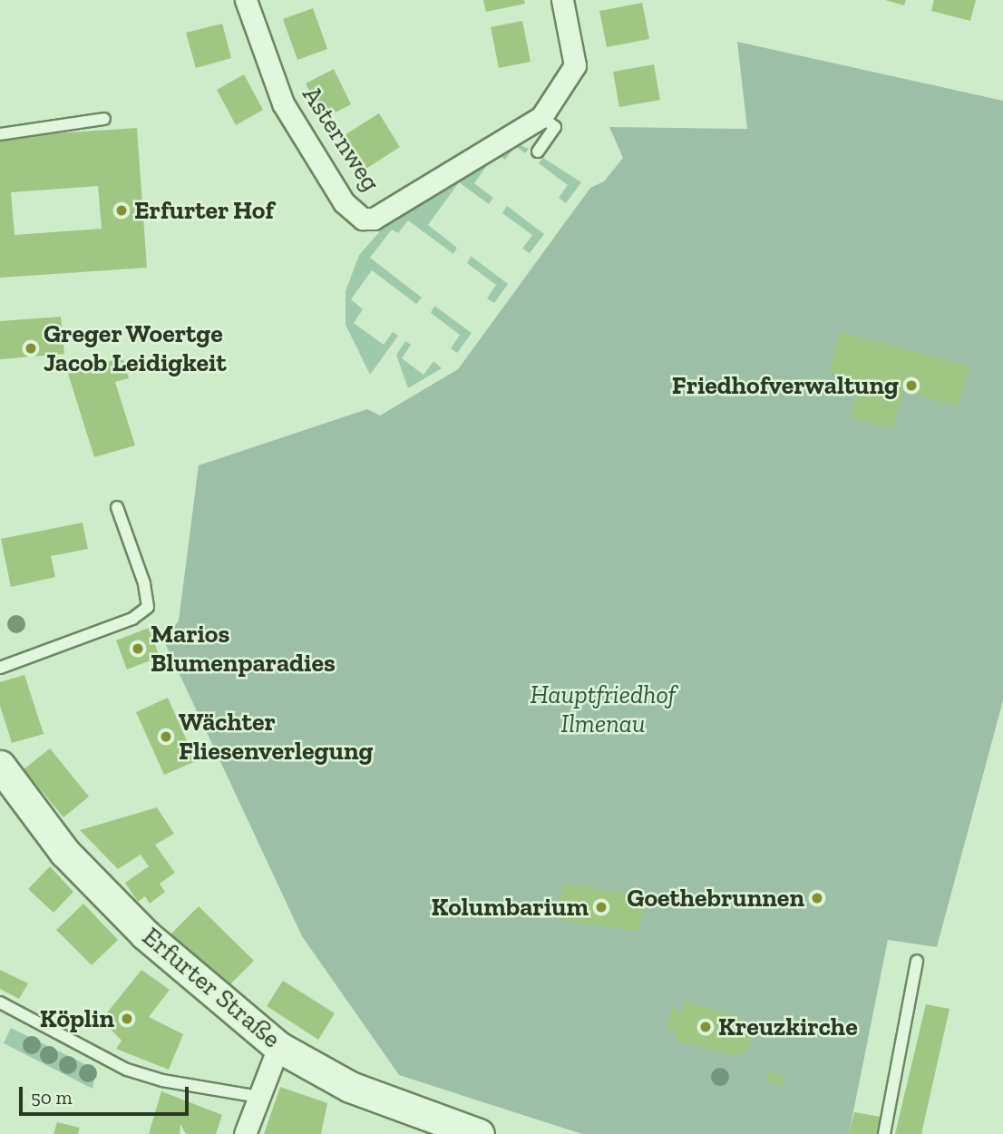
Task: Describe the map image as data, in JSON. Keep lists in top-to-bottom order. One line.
{"streets":{"main road":["Erfurter Straße"],"street":["Asternweg"]},"parks":["Hauptfriedhof Ilmenau"],"places":["Erfurter Hof","Greger Woertge Jacob Leidigkeit","Friedhofverwaltung","Marios Blumenparadies","Wächter Fliesenverlegung","Goethebrunnen","Kolumbarium","Köplin","Kreuzkirche"],"scale_bar":"50 m"}
